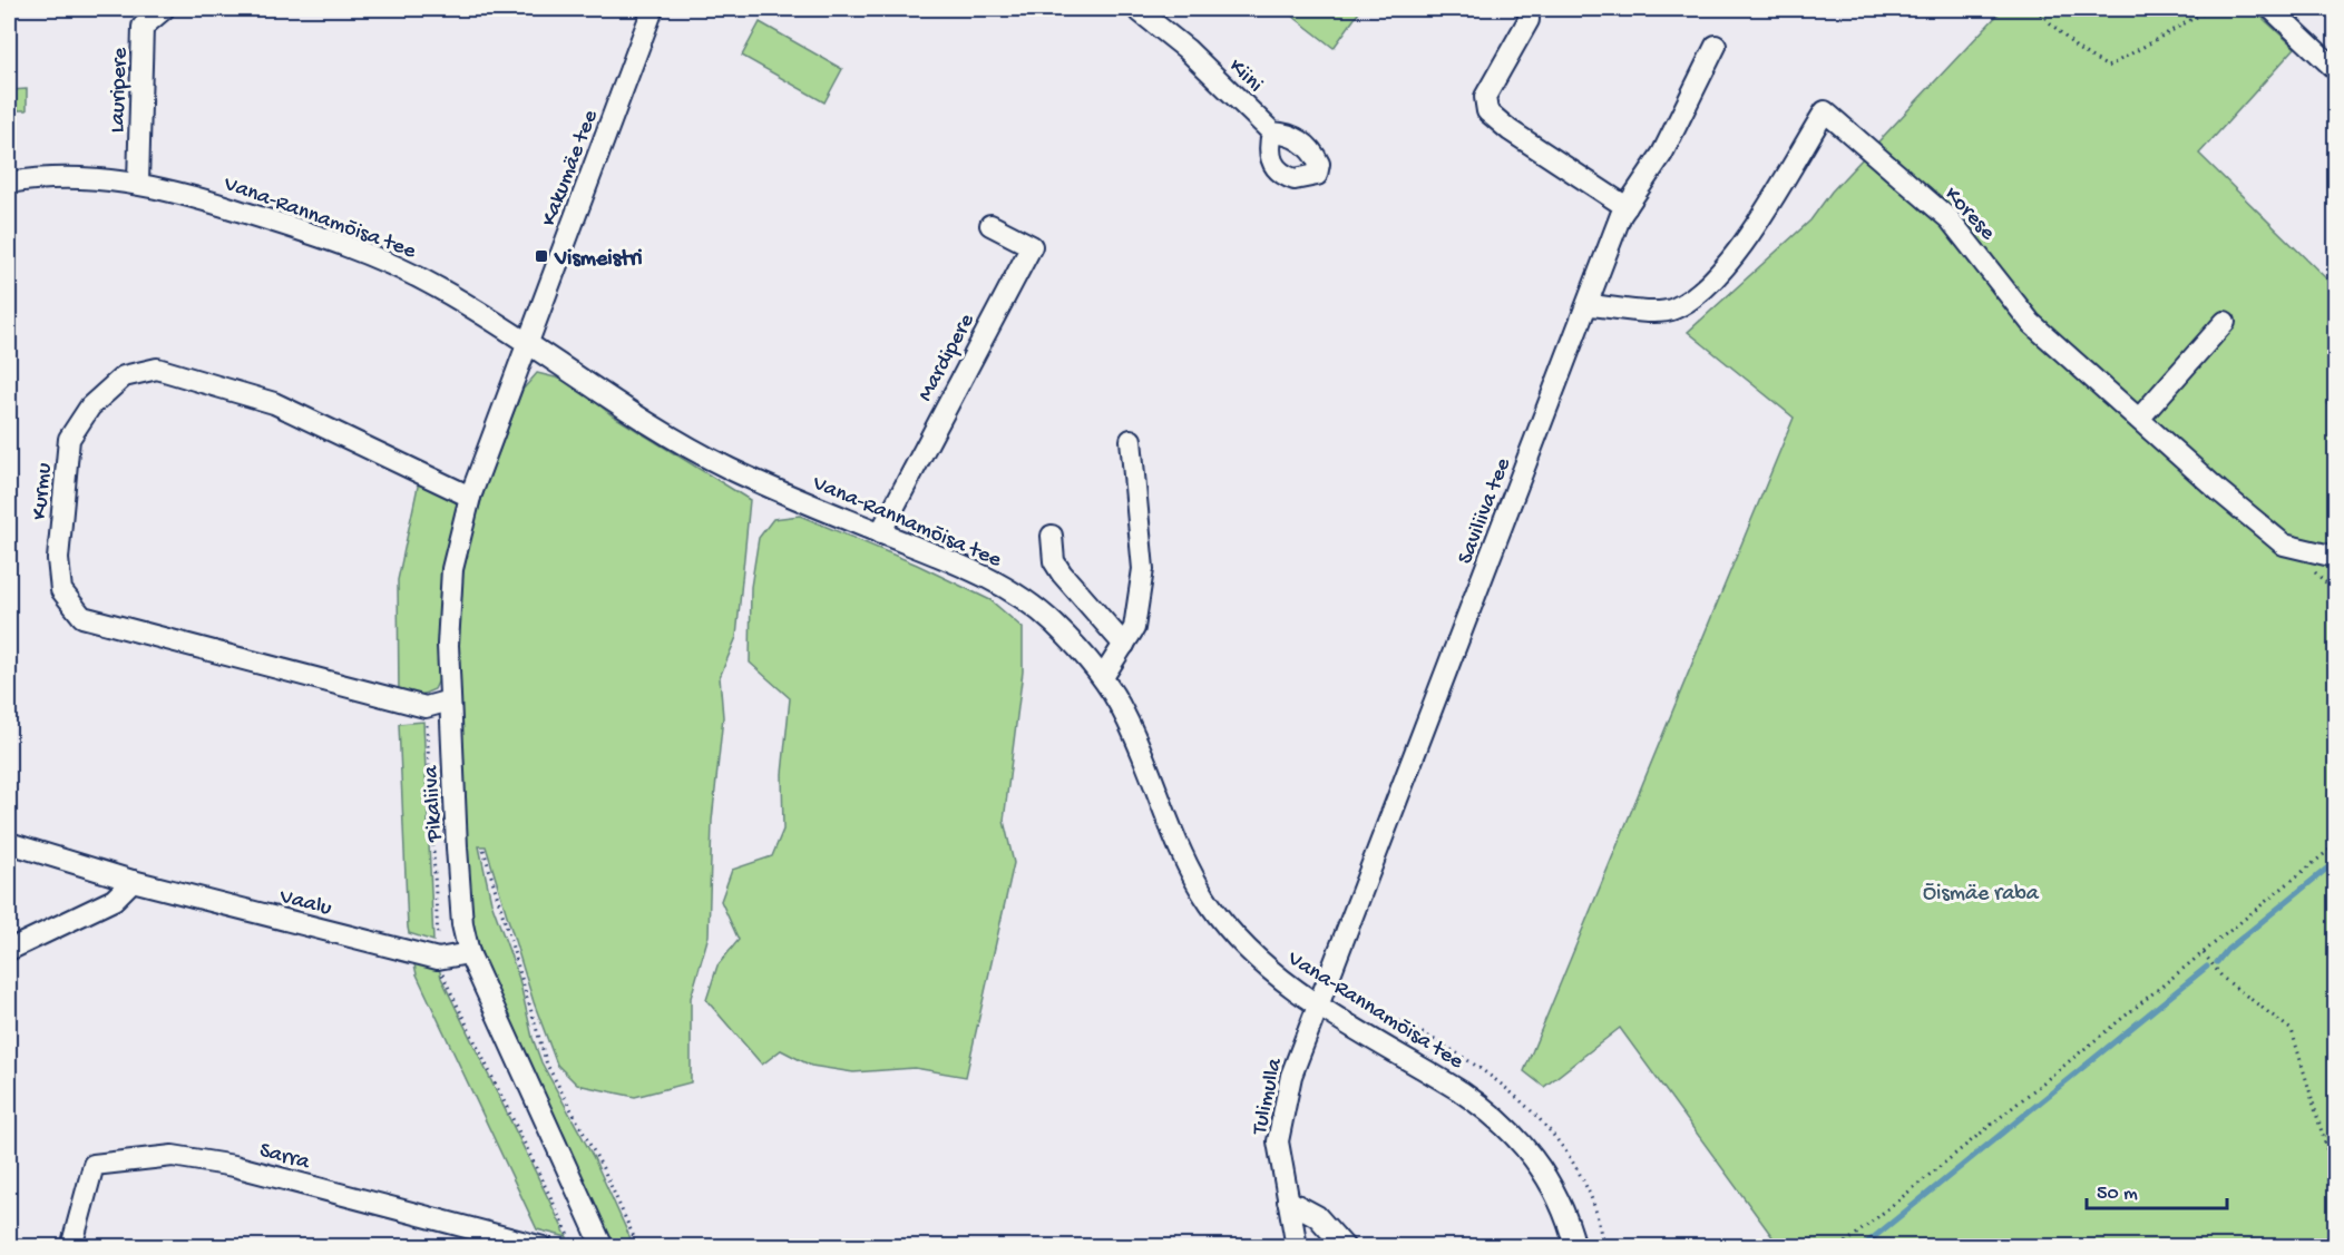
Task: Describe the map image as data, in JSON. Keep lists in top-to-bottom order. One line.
{"streets":{"street":["Kiini","Lauripere","Kakumäe tee","Korese","Vana-Rannamõisa tee","Mardipere","Kurmu","Saviliiva tee","Pikaliiva","Vaalu","Tulimulla","Sarra"]},"crossings":[["Lauripere","Vana-Rannamõisa tee"],["Kakumäe tee","Vana-Rannamõisa tee"],["Kakumäe tee","Pikaliiva"],["Korese","Saviliiva tee"],["Vana-Rannamõisa tee","Mardipere"],["Vana-Rannamõisa tee","Saviliiva tee"],["Vana-Rannamõisa tee","Pikaliiva"],["Vana-Rannamõisa tee","Tulimulla"],["Kurmu","Pikaliiva"],["Saviliiva tee","Tulimulla"],["Pikaliiva","Vaalu"]],"parks":["Õismäe raba"],"places":{"transit":["Vismeistri"]},"scale_bar":"50 m"}
